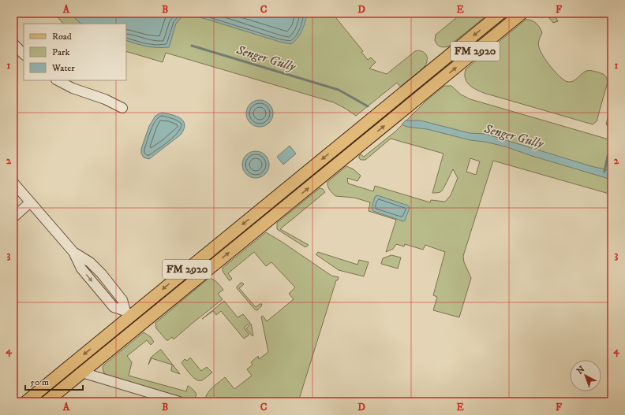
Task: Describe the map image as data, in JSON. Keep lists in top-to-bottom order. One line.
{"streets":{"main road":["FM 2920"]},"water":["Senger Gully"],"legend":["Road","Park","Water"],"scale_bar":"50 m","north":"top left","grid":{"columns":["A","B","C","D","E","F"],"rows":["1","2","3","4"]}}
